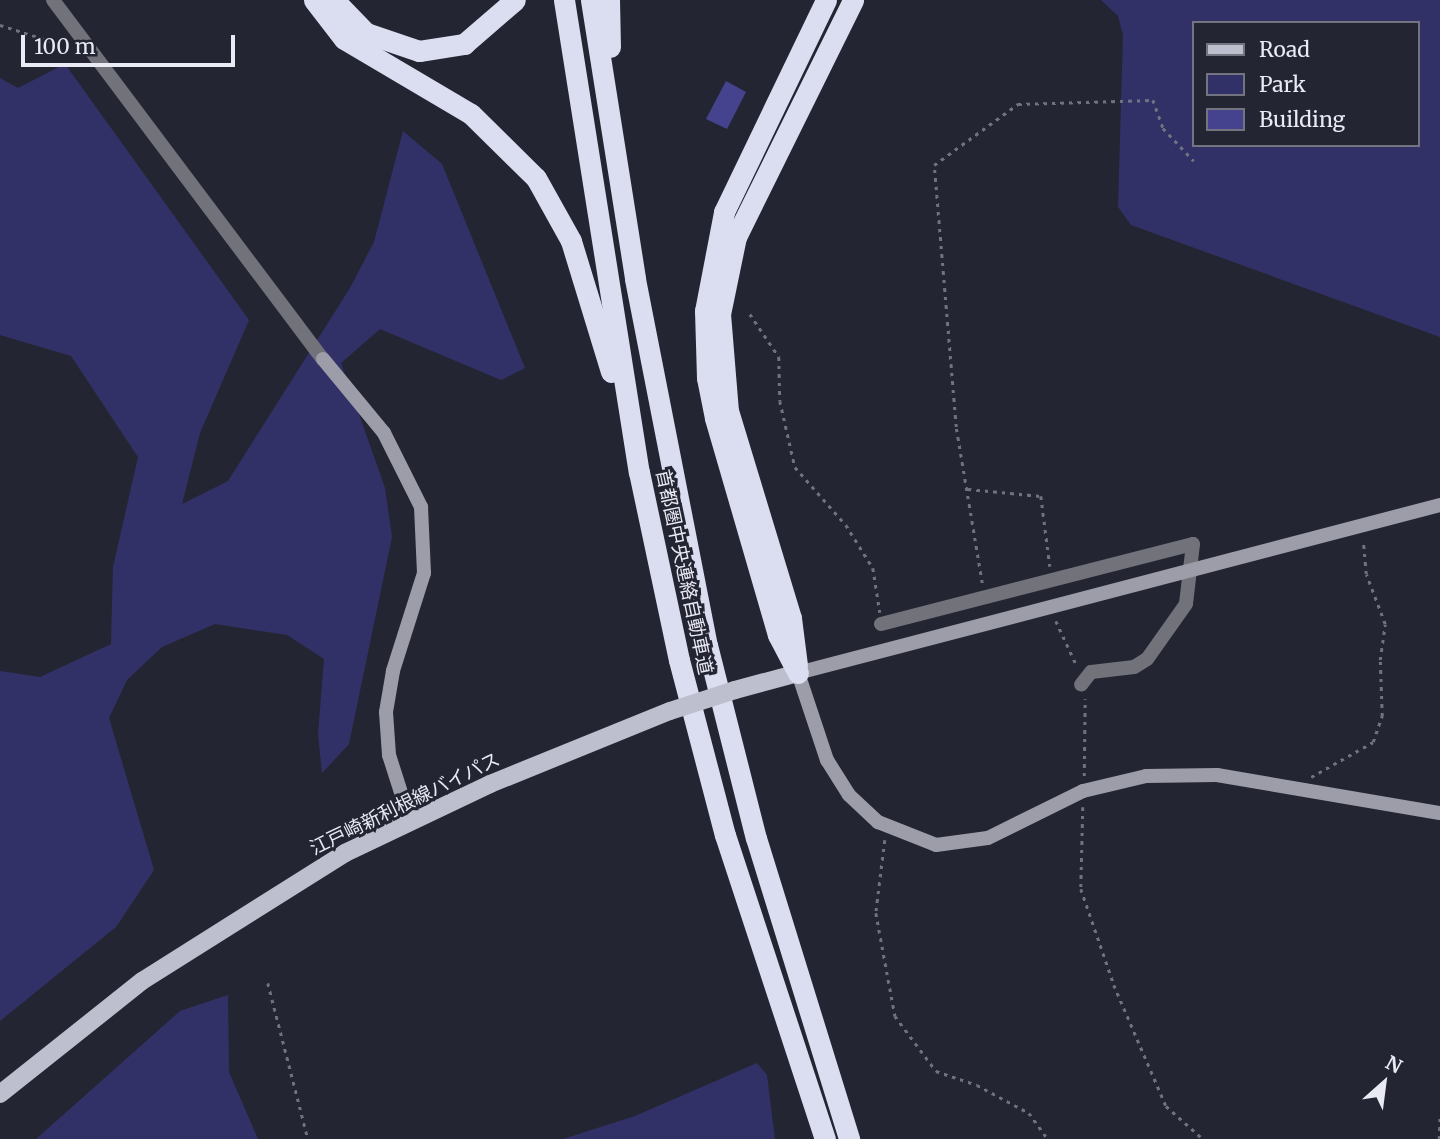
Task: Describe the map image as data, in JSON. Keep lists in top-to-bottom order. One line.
{"streets":{"highway":["首都圏中央連絡自動車道"],"main road":["江戸崎新利根線バイパス"]},"legend":["Road","Park","Building"],"scale_bar":"100 m","north":"top right"}
